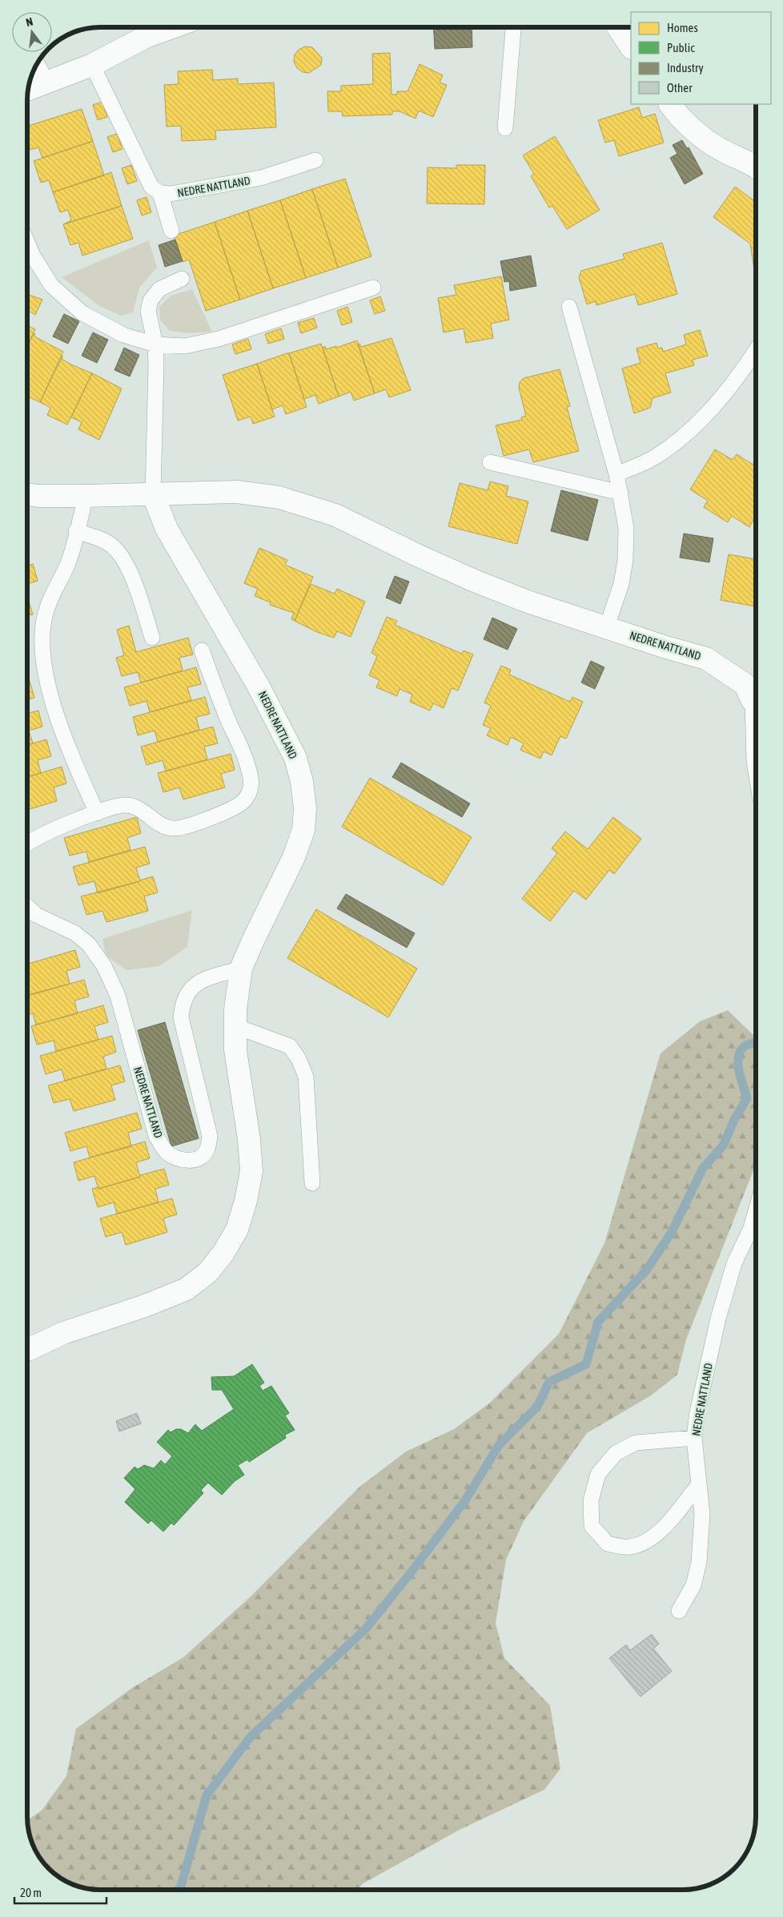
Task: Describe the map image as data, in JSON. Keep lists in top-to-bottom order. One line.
{"streets":{"street":["NEDRE NATTLAND"]},"legend":["Homes","Public","Industry","Other"],"scale_bar":"20 m","north":"top"}
